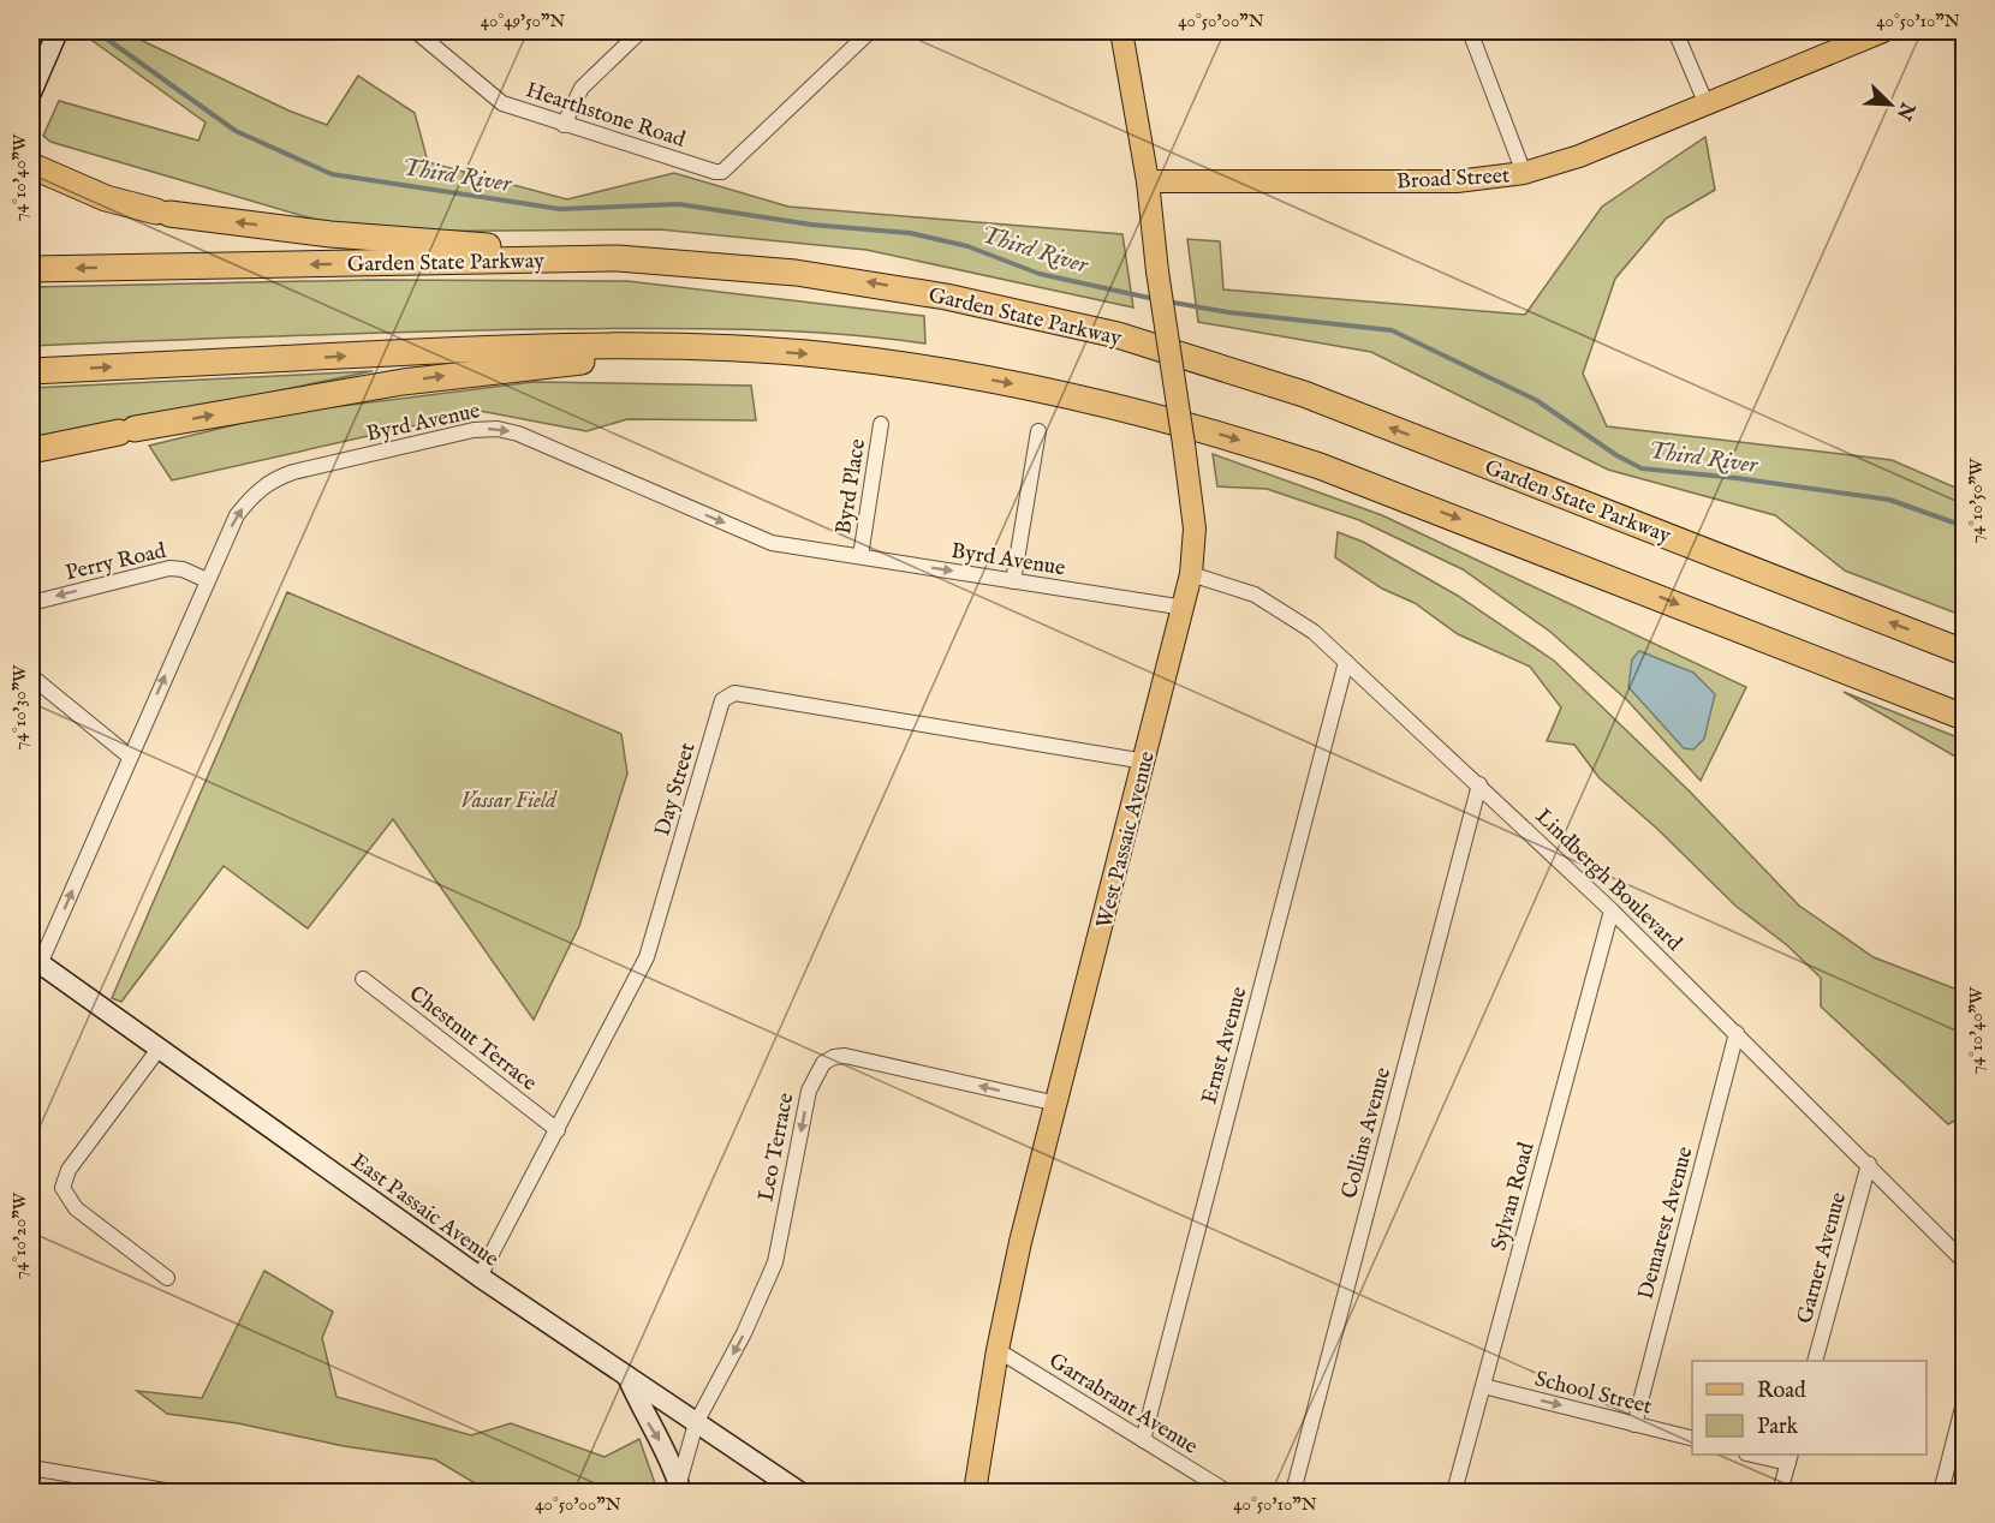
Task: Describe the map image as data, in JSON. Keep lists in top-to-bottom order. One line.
{"streets":{"highway":["Garden State Parkway"],"main road":["Broad Street","West Passaic Avenue","East Passaic Avenue"],"street":["Hearthstone Road","Byrd Avenue","Byrd Place","Perry Road","Day Street","Lindbergh Boulevard","Chestnut Terrace","Ernst Avenue","Collins Avenue","Leo Terrace","Sylvan Road","Demarest Avenue","Garner Avenue","School Street","Garrabrant Avenue"]},"crossings":[["Broad Street","West Passaic Avenue"],["Garden State Parkway","West Passaic Avenue"],["Byrd Avenue","Byrd Place"],["Byrd Avenue","Perry Road"],["Byrd Avenue","West Passaic Avenue"],["Byrd Avenue","East Passaic Avenue"],["Day Street","West Passaic Avenue"],["Day Street","Chestnut Terrace"],["Day Street","East Passaic Avenue"],["West Passaic Avenue","Lindbergh Boulevard"],["West Passaic Avenue","Leo Terrace"],["West Passaic Avenue","Garrabrant Avenue"],["Lindbergh Boulevard","Ernst Avenue"],["Lindbergh Boulevard","Collins Avenue"],["Lindbergh Boulevard","Sylvan Road"],["Lindbergh Boulevard","Demarest Avenue"],["Lindbergh Boulevard","Garner Avenue"],["Ernst Avenue","Garrabrant Avenue"],["Leo Terrace","East Passaic Avenue"],["Sylvan Road","School Street"],["Demarest Avenue","School Street"]],"one_way":["Perry Road","School Street"],"water":["Third River"],"parks":["Vassar Field"],"legend":["Road","Park"],"north":"bottom right","coordinates":["40°49'50\"N","40°50'00\"N","40°50'10\"N","74°10'40\"W","74°10'50\"W","74°10'30\"W","74°10'20\"W"]}
